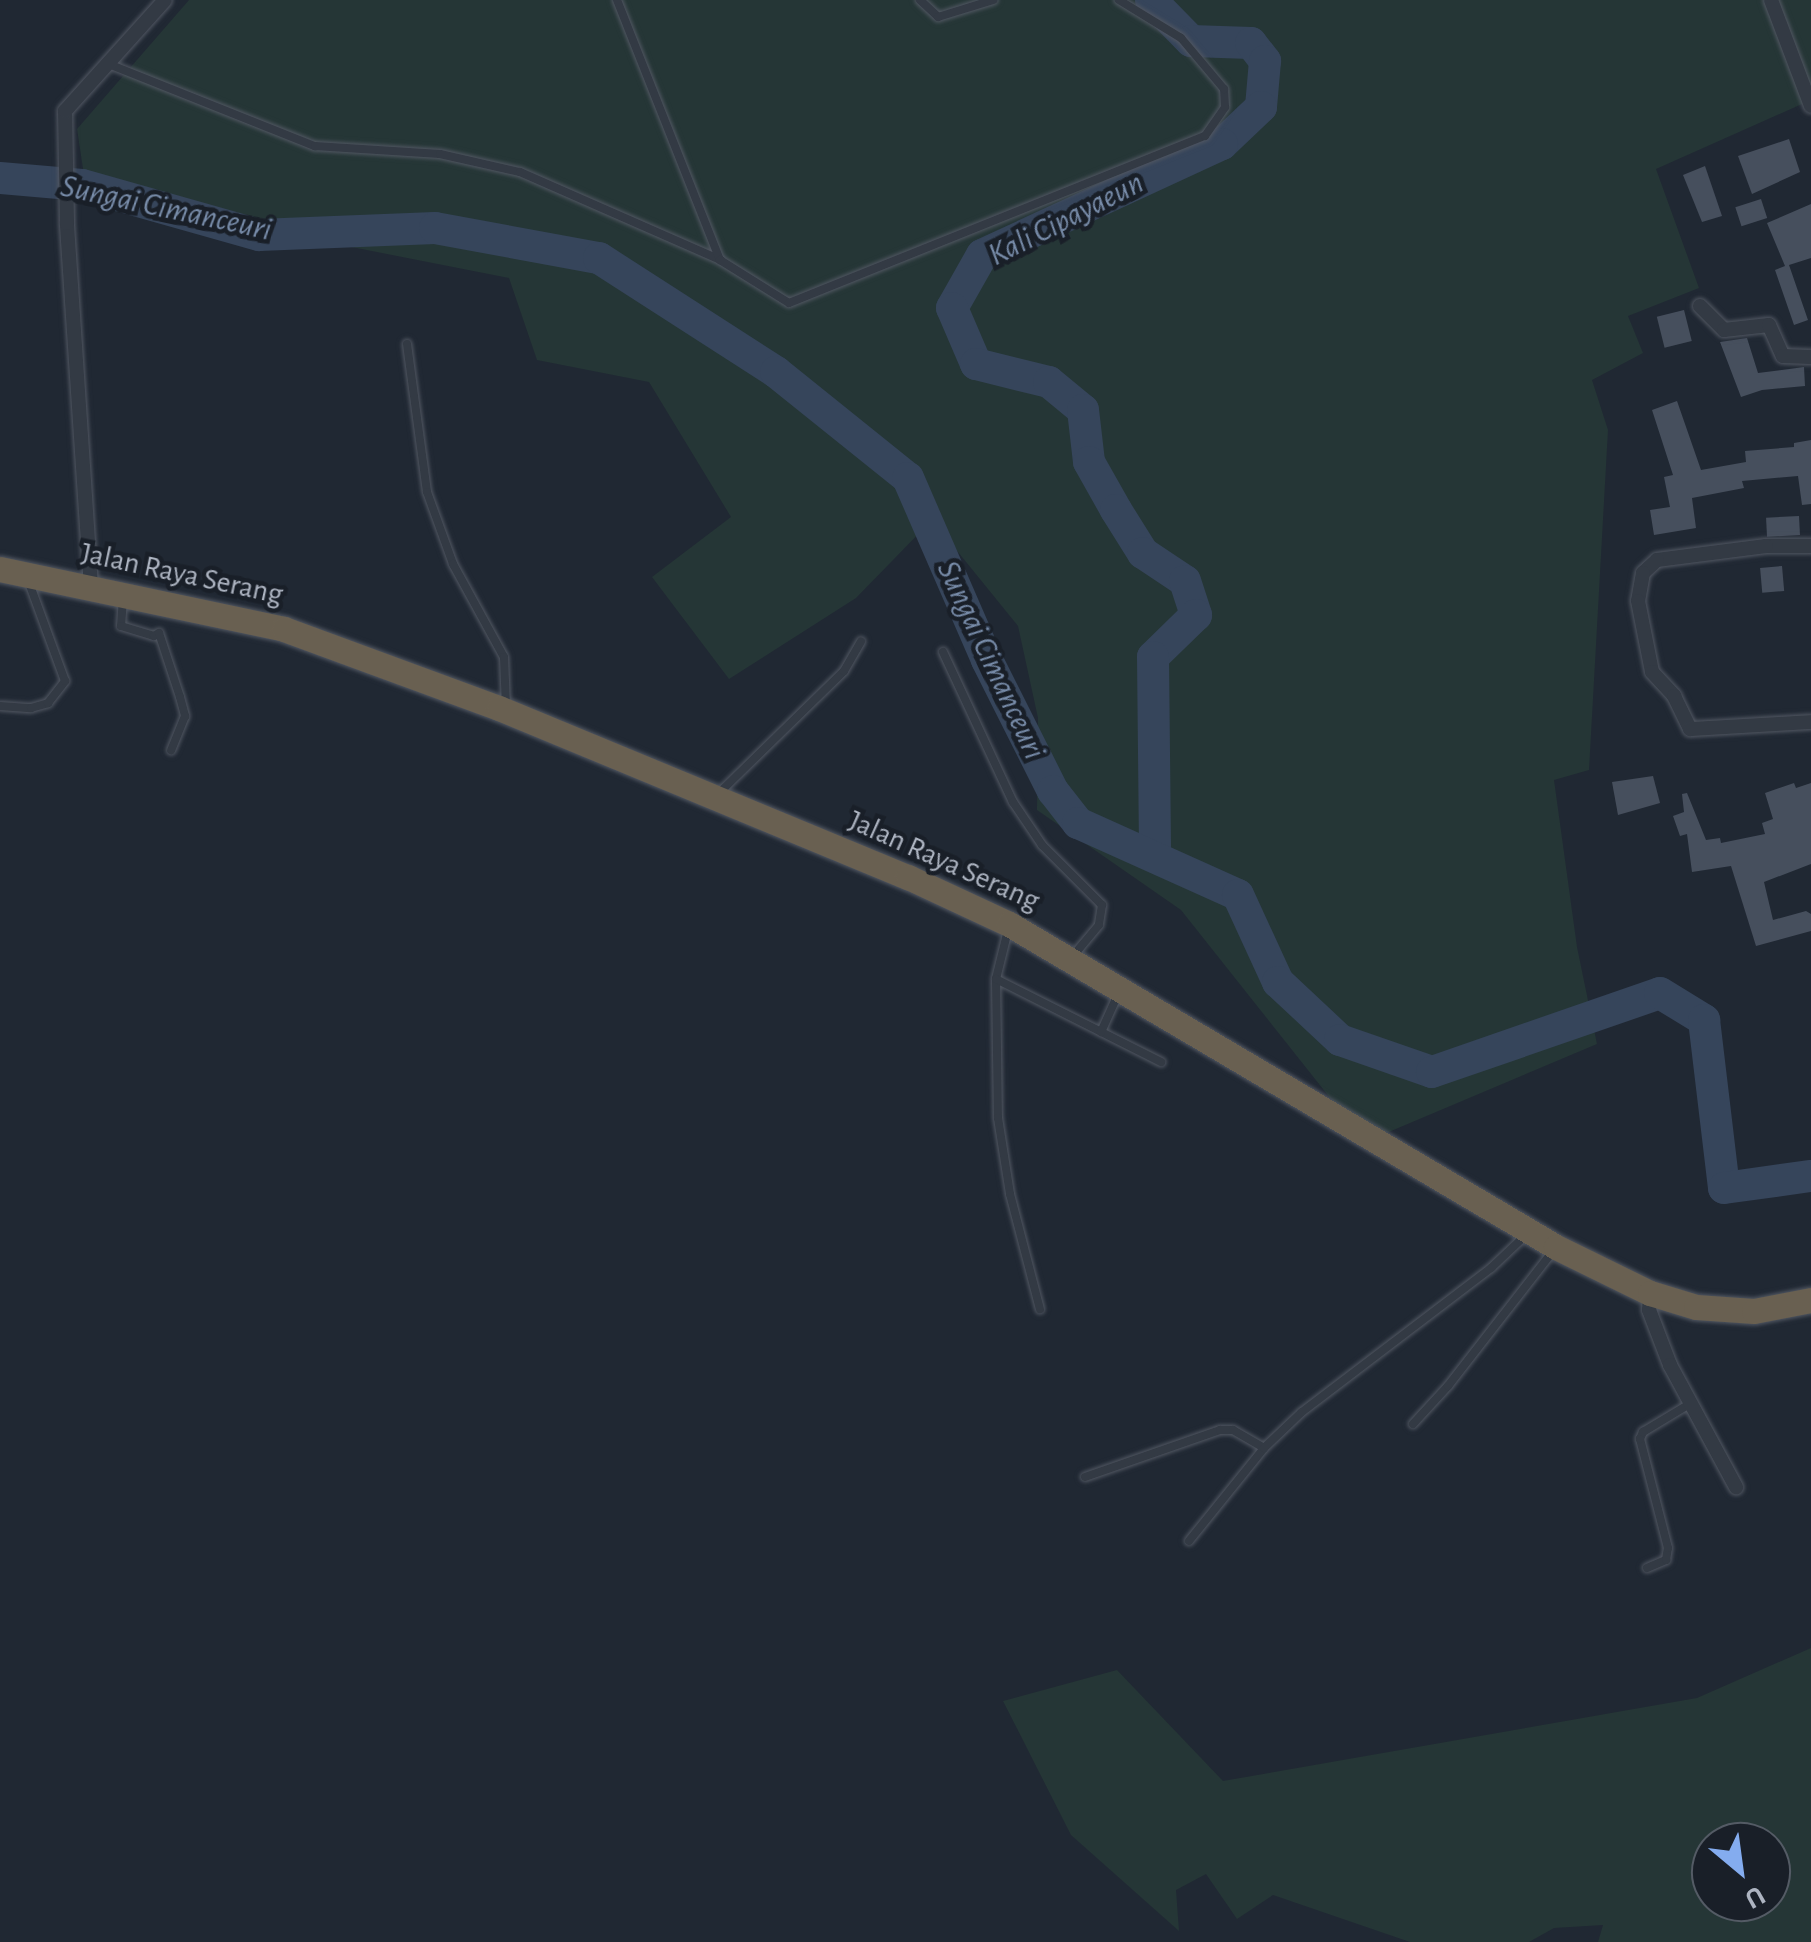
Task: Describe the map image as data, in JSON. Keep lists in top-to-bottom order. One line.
{"streets":{"highway":["Jalan Raya Serang"]},"water":["Sungai Cimanceuri","Kali Cipayaeun"],"north":"bottom right"}
